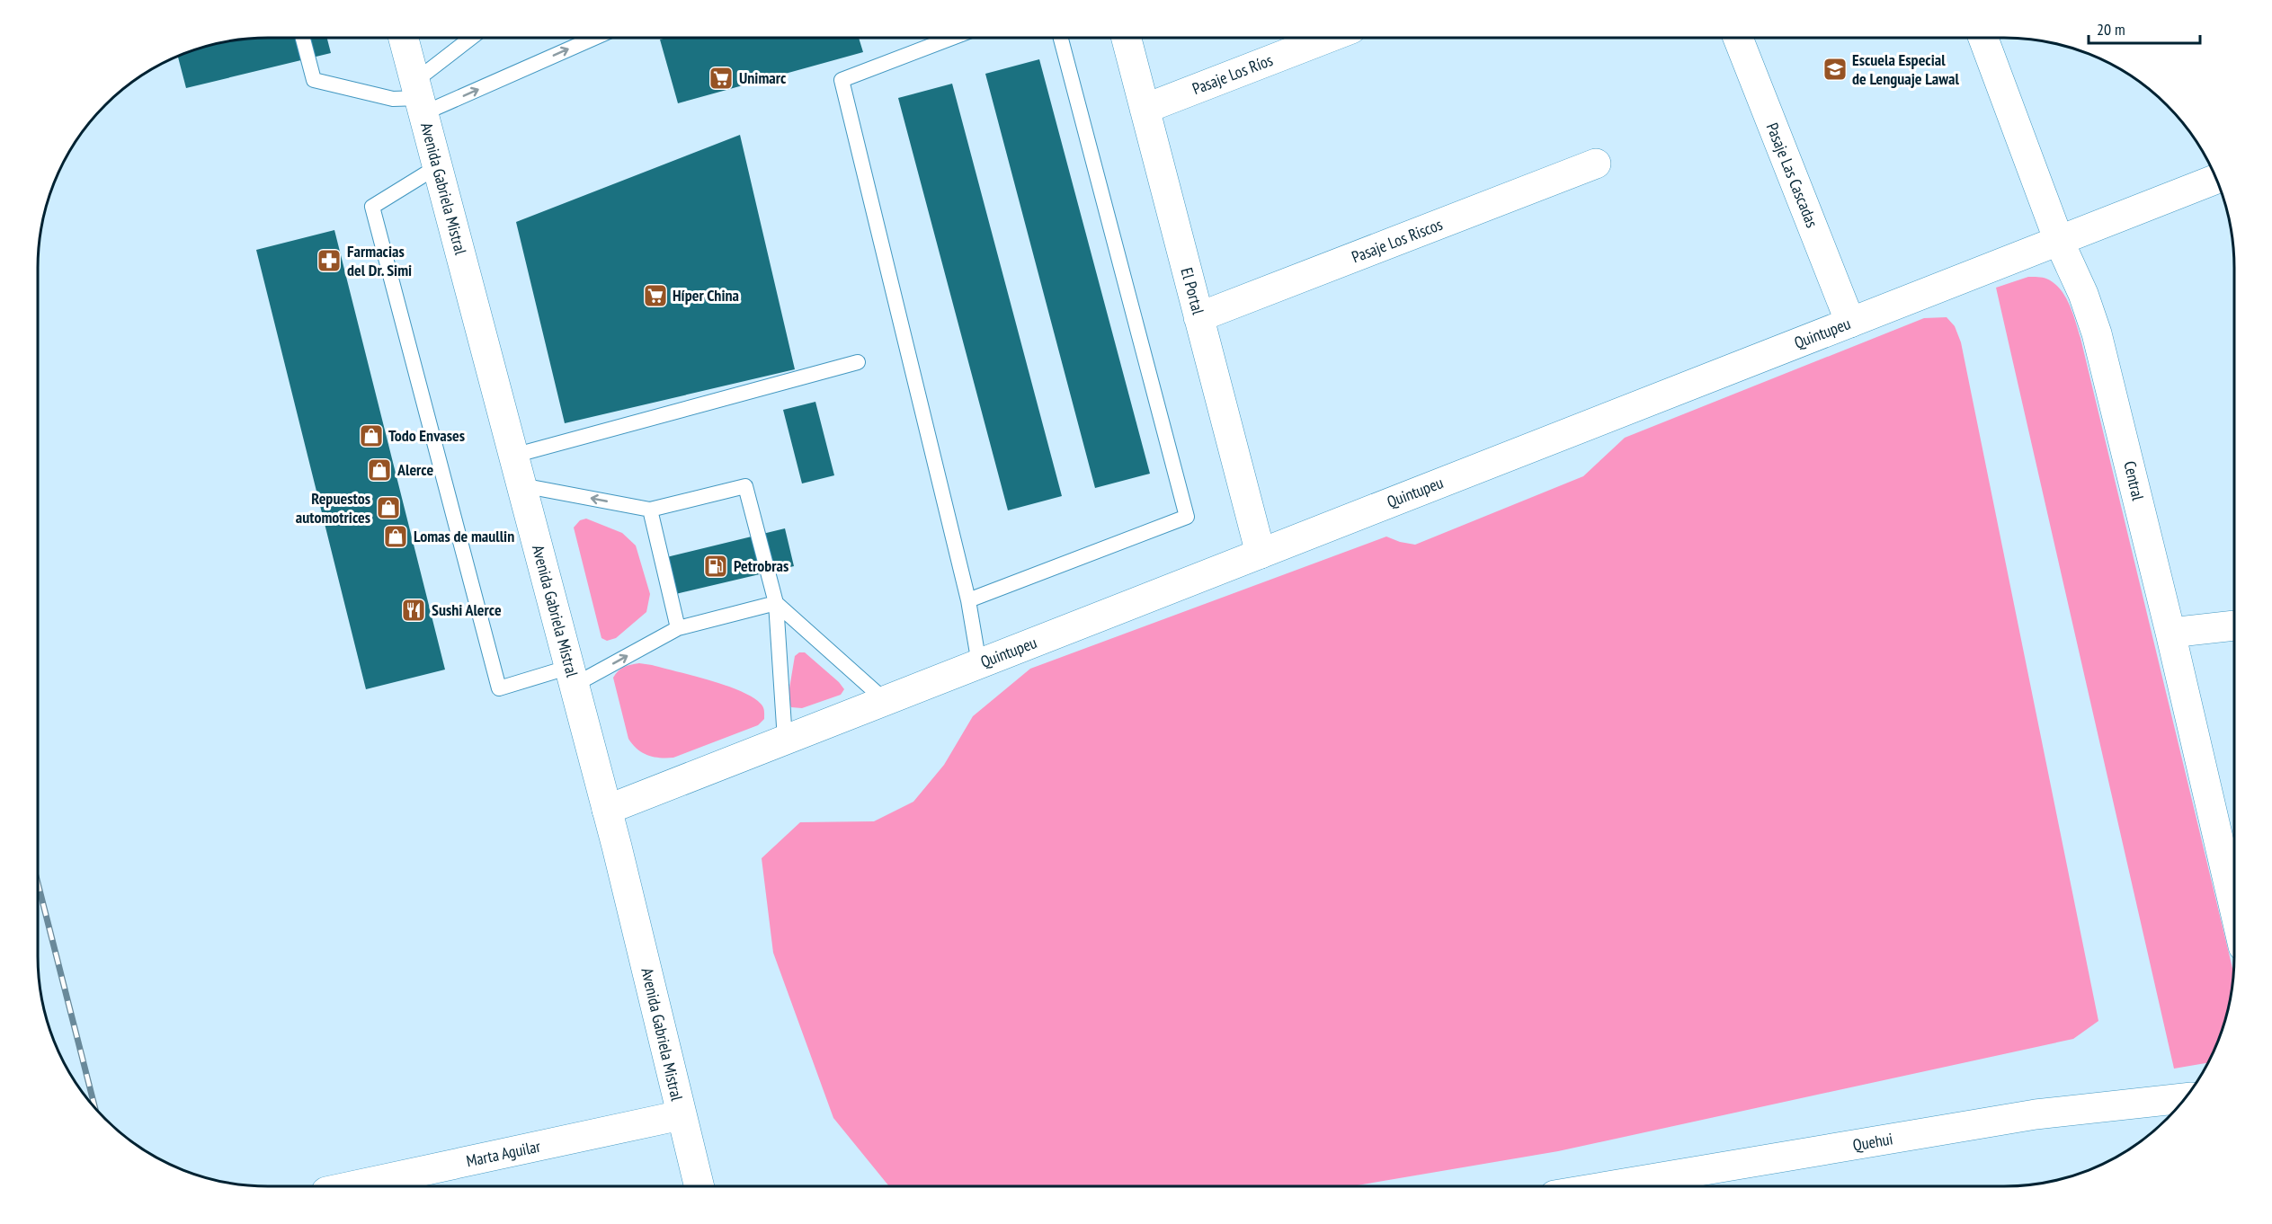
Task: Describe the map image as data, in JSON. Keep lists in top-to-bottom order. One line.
{"streets":{"street":["Pasaje Los Ríos","Pasaje Las Cascadas","Avenida Gabriela Mistral","Pasaje Los Riscos","El Portal","Quintupeu","Central","Quehui","Marta Aguilar"]},"crossings":[["Pasaje Los Ríos","El Portal"],["Pasaje Las Cascadas","Quintupeu"],["Avenida Gabriela Mistral","Quintupeu"],["Avenida Gabriela Mistral","Marta Aguilar"],["Pasaje Los Riscos","El Portal"],["El Portal","Quintupeu"],["Quintupeu","Central"]],"places":{"school or university":["Escuela Especial de Lenguaje Lawal"],"supermarket":["Unimarc","Híper China"],"pharmacy":["Farmacias del Dr. Simi"],"shop":["Todo Envases","Alerce","Repuestos automotrices","Lomas de maullin"],"fuel station":["Petrobras"],"restaurant":["Sushi Alerce"]},"scale_bar":"20 m"}
